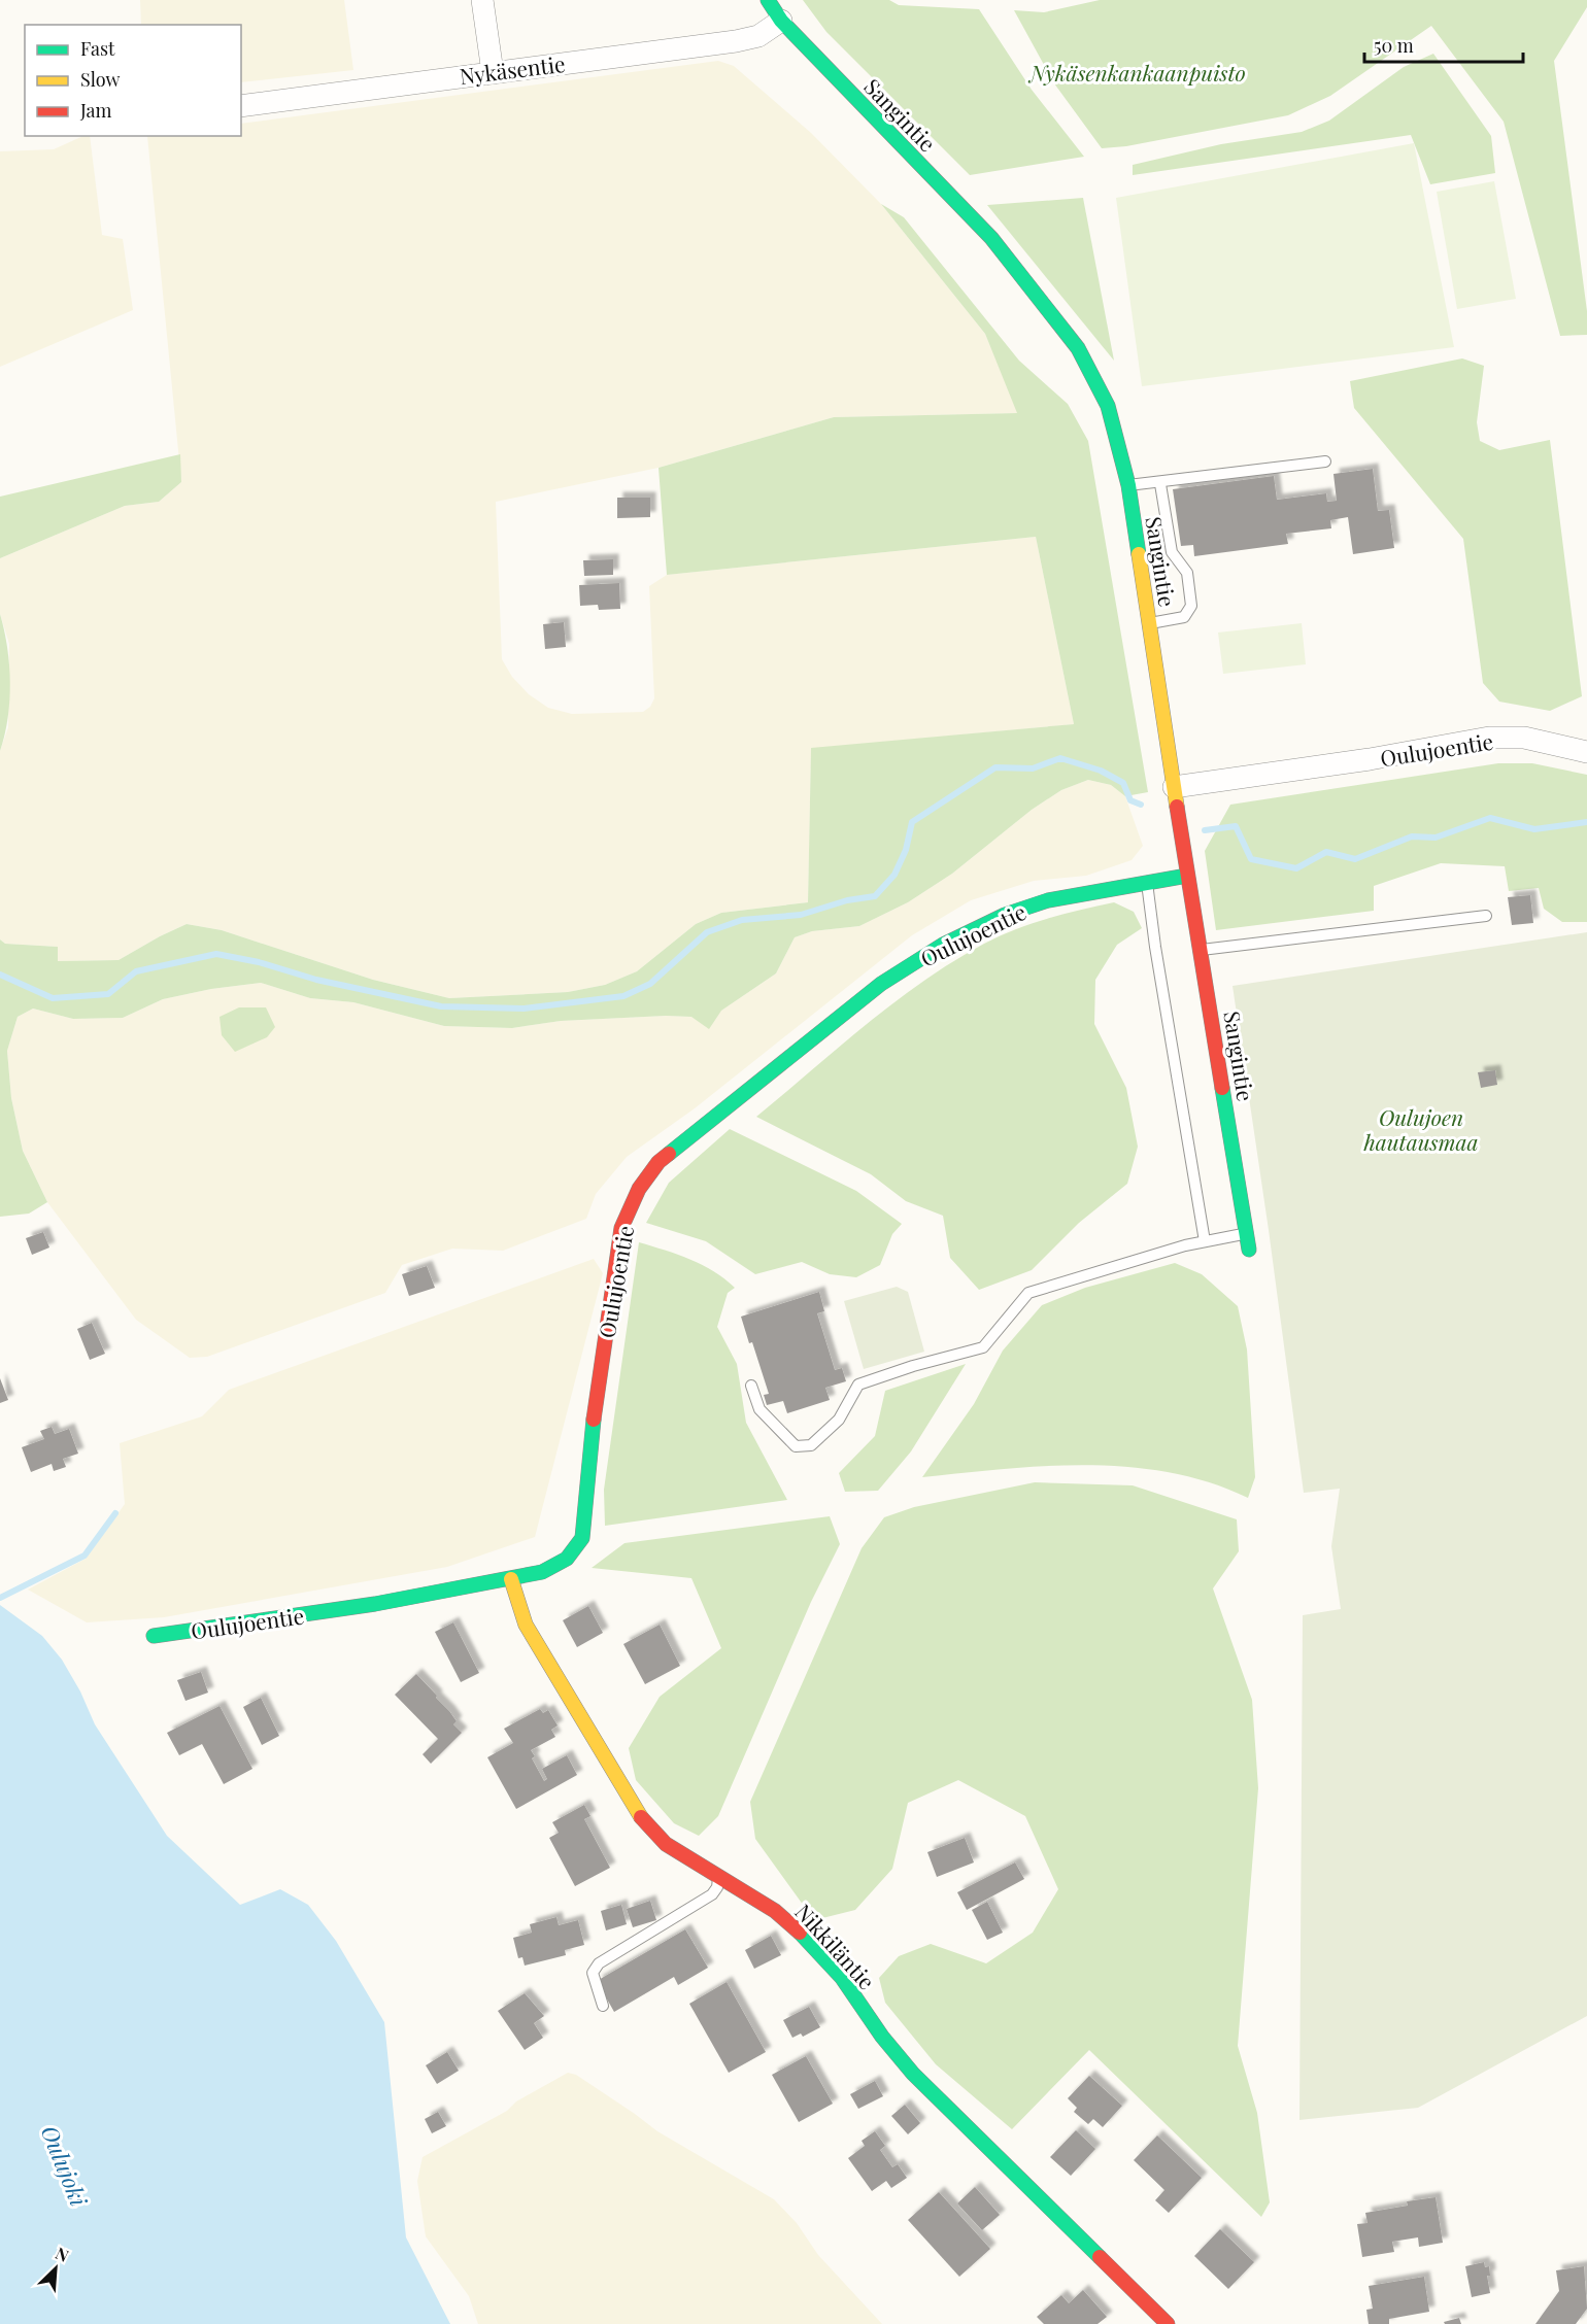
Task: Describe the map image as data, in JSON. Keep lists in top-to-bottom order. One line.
{"streets":{"street":["Nykäsentie","Sangintie","Oulujoentie","Nikkiläntie"]},"crossings":[["Nykäsentie","Sangintie"],["Sangintie","Oulujoentie"],["Oulujoentie","Nikkiläntie"]],"water":["Oulujoki"],"parks":["Nykäsenkankaanpuisto","Oulujoen hautausmaa"],"legend":["Fast","Slow","Jam"],"scale_bar":"50 m","north":"top right"}
